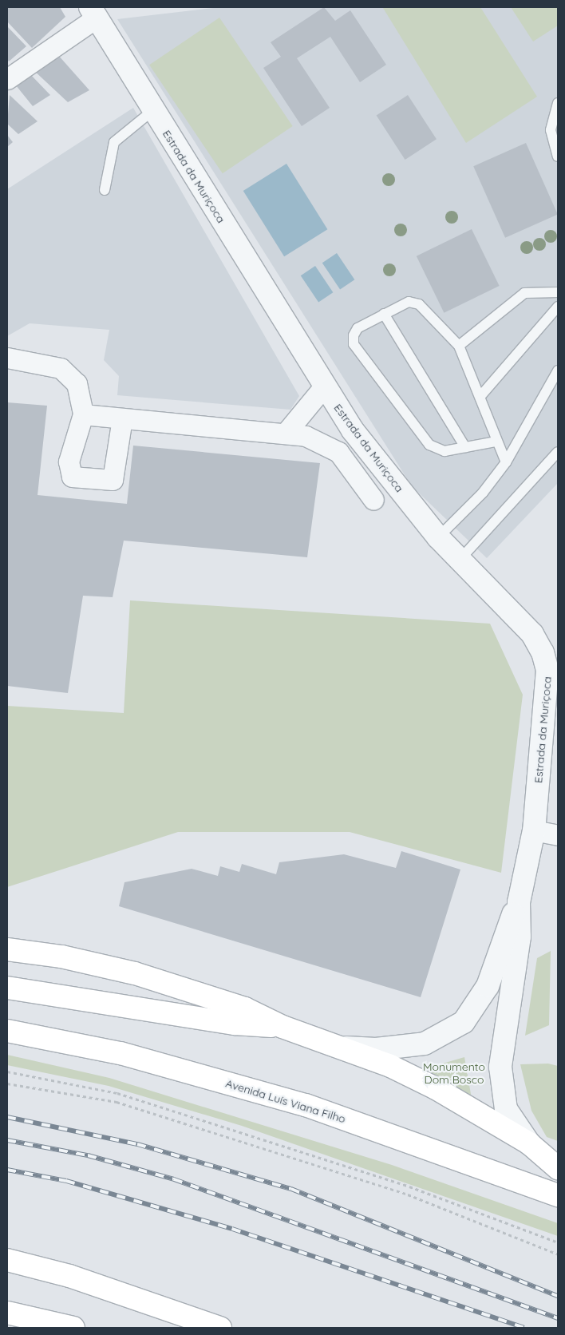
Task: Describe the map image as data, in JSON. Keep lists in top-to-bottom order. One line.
{"streets":{"highway":["Avenida Luís Viana Filho"],"street":["Estrada da Muriçoca"]},"parks":["Monumento Dom Bosco"]}
